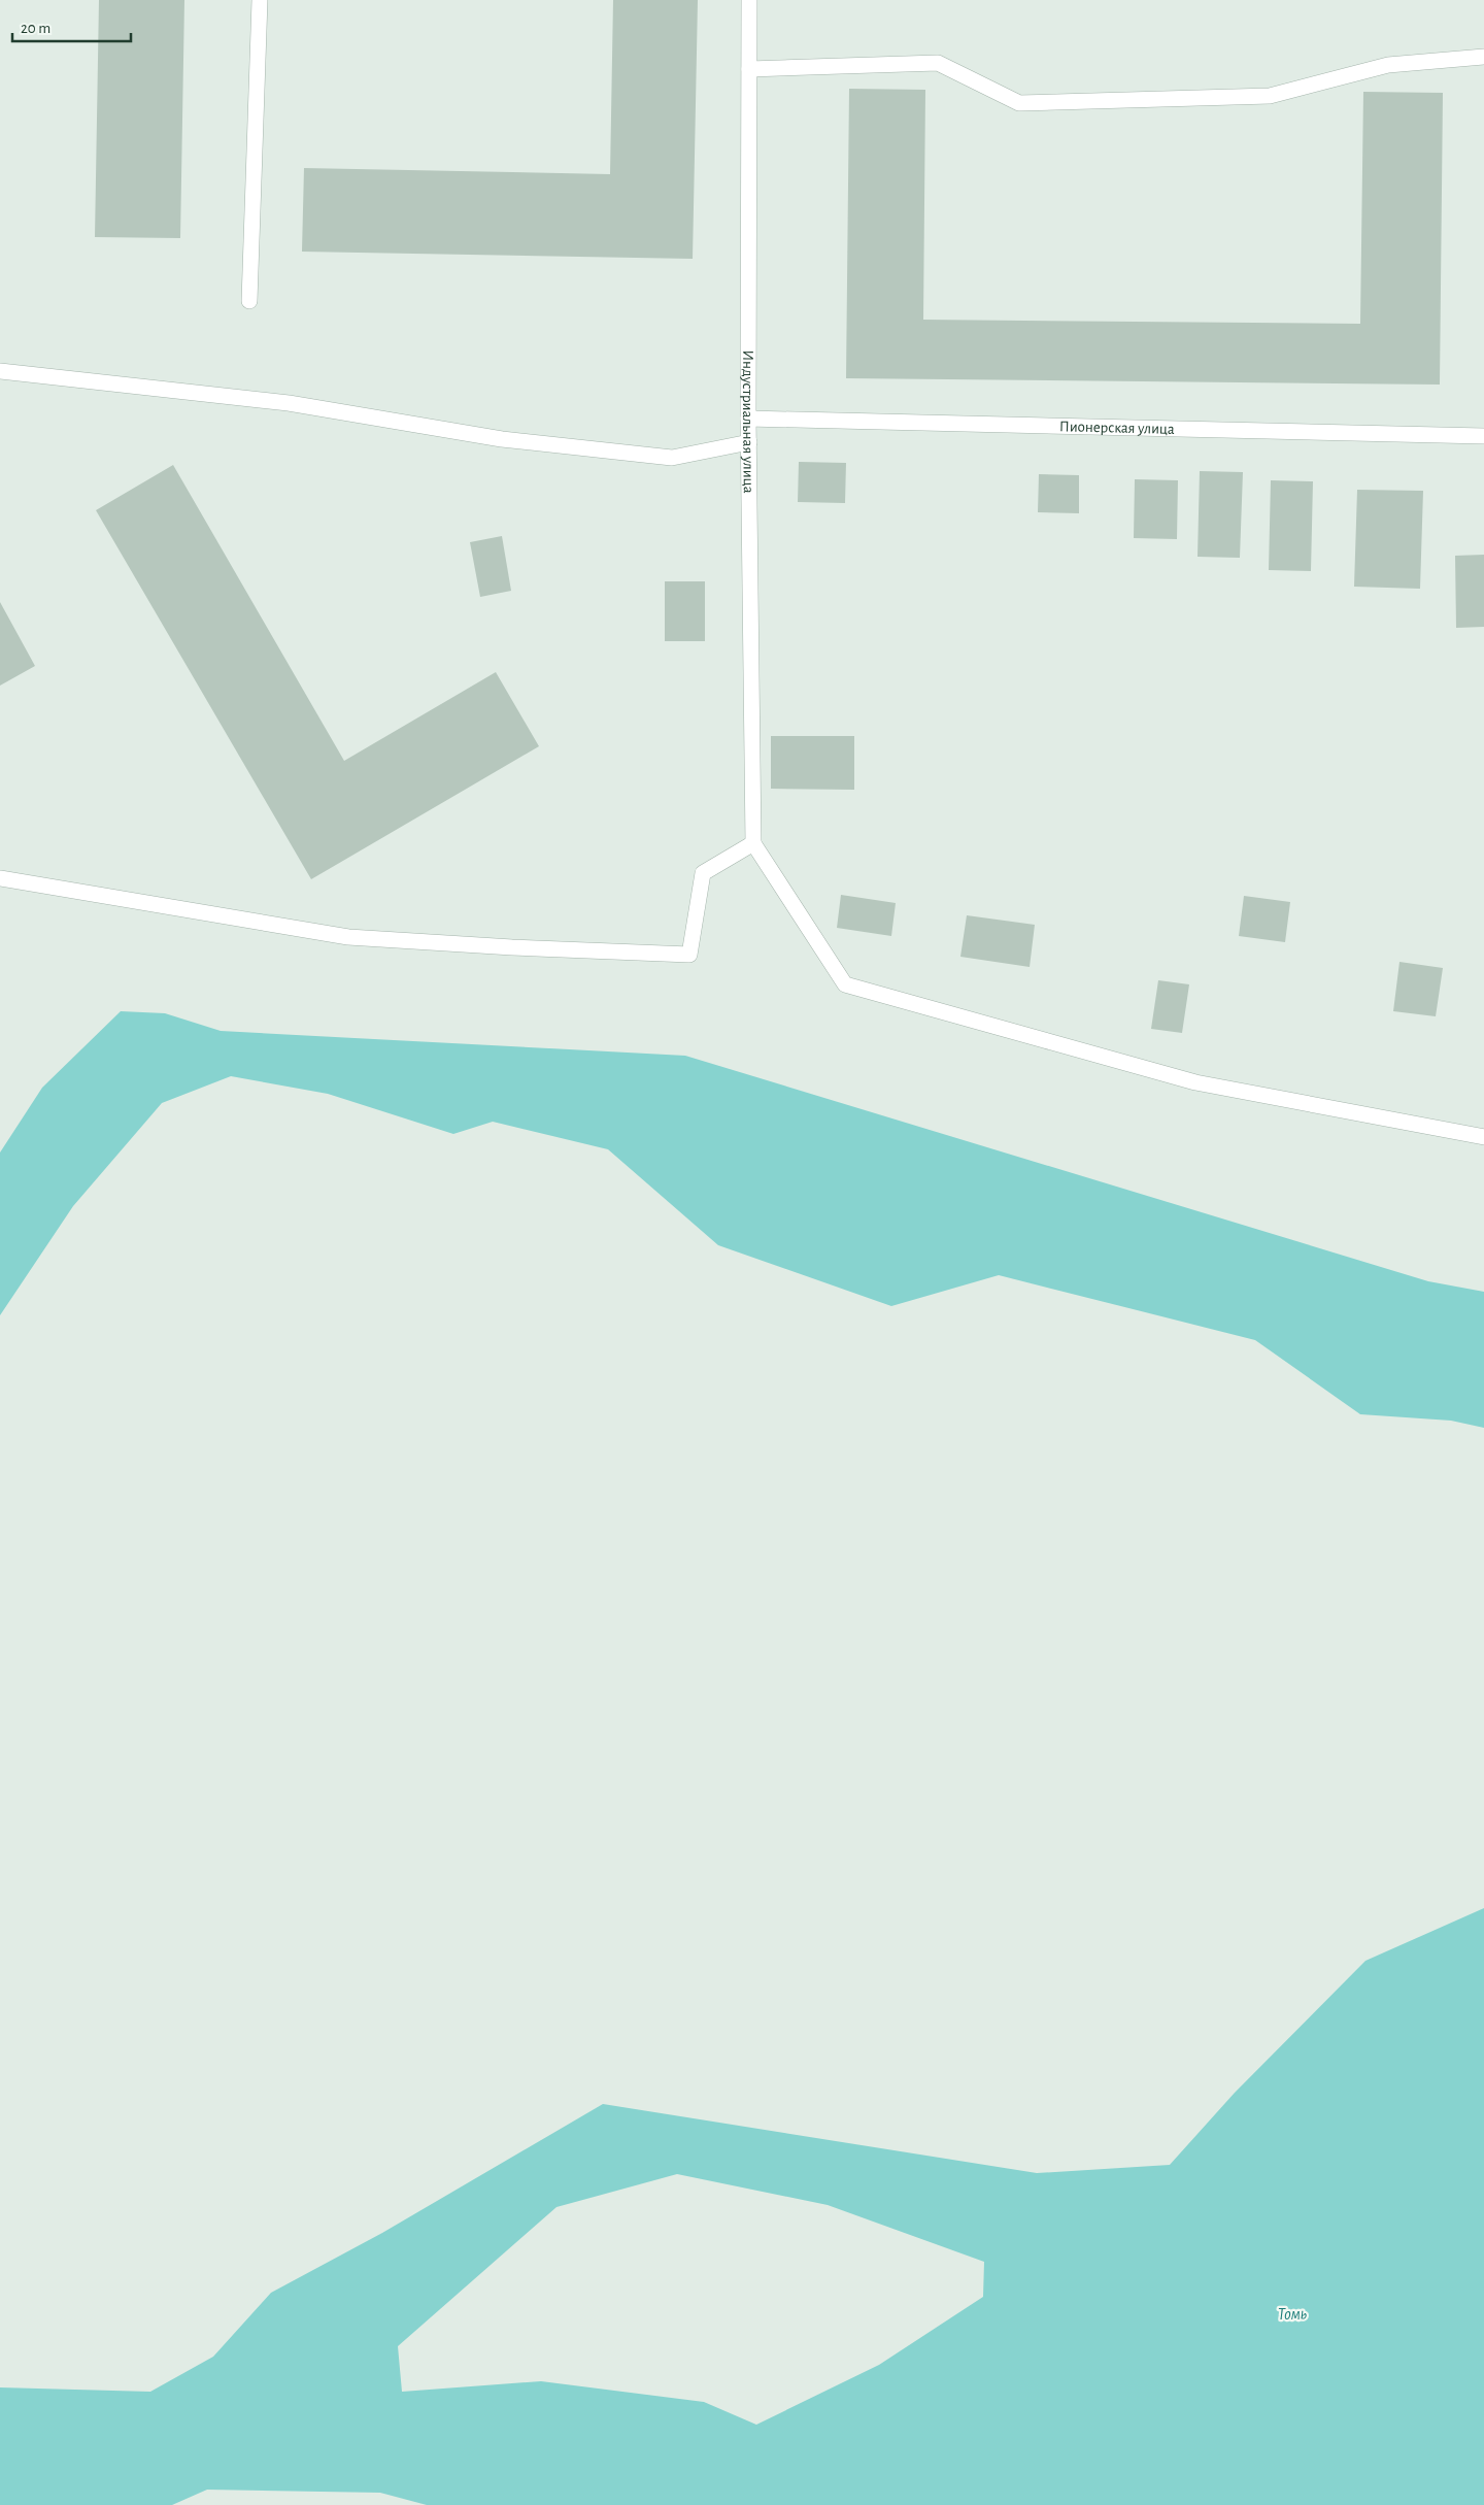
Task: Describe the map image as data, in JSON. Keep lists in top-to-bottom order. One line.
{"streets":{"street":["Индустриальная улица","Пионерская улица"]},"crossings":[["Индустриальная улица","Пионерская улица"]],"water":["Томь"],"scale_bar":"20 m"}
